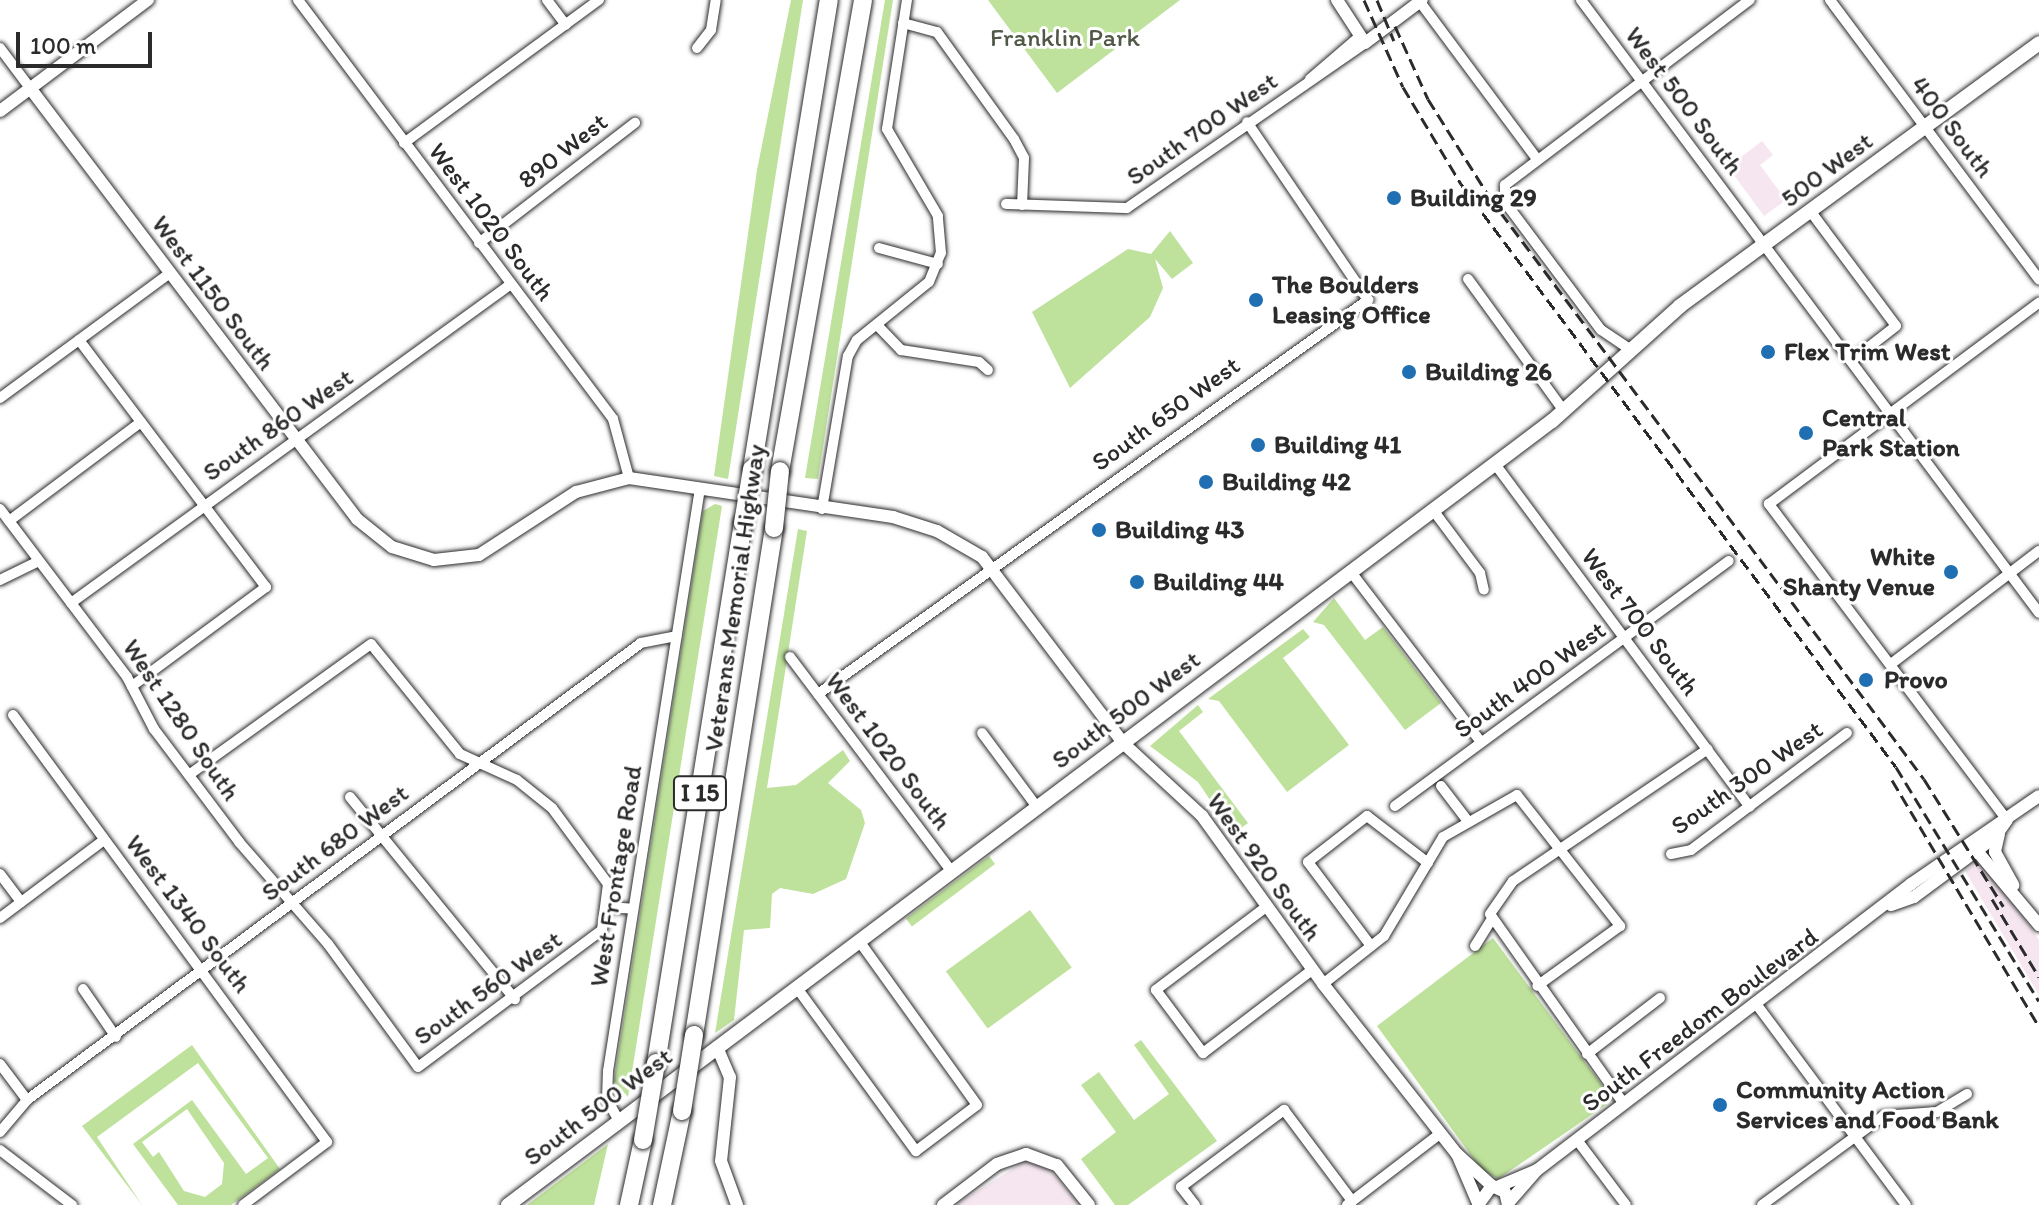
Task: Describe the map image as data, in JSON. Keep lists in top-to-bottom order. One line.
{"streets":{"highway":["Veterans Memorial Highway","I 15"],"main road":["500 West","South 500 West"],"street":["West 500 South","400 South","South 700 West","890 West","West 1020 South","West 1150 South","South 650 West","South 860 West","West 700 South","South 400 West","West 1280 South","South 300 West","South 680 West","West 920 South","West Frontage Road","West 1340 South","South 560 West","South Freedom Boulevard"]},"crossings":[["West 500 South","500 West"],["400 South","500 West"],["South 700 West","South 650 West"],["890 West","West 1020 South"],["500 West","South 500 West"],["West 1020 South","West 1150 South"],["West 1020 South","South 650 West"],["West 1020 South","South 860 West"],["West 1020 South","South 500 West"],["West 1020 South","West 920 South"],["West 1150 South","South 860 West"],["West 1150 South","West 920 South"],["South 650 West","West 920 South"],["South 860 West","West 1280 South"],["West 700 South","South 400 West"],["West 700 South","South 500 West"],["West 700 South","South 300 West"],["South 500 West","West 920 South"],["South 500 West","West Frontage Road"],["West 1280 South","South 680 West"],["West 1280 South","South 560 West"],["South 680 West","West Frontage Road"],["South 680 West","West 1340 South"],["West 920 South","West Frontage Road"],["West 920 South","South Freedom Boulevard"]],"parks":["Franklin Park"],"places":["Building 29","The Boulders Leasing Office","Flex Trim West","Building 26","Central Park Station","Building 41","Building 42","Building 43","White Shanty Venue","Building 44","Provo","Community Action Services and Food Bank"],"scale_bar":"100 m"}
